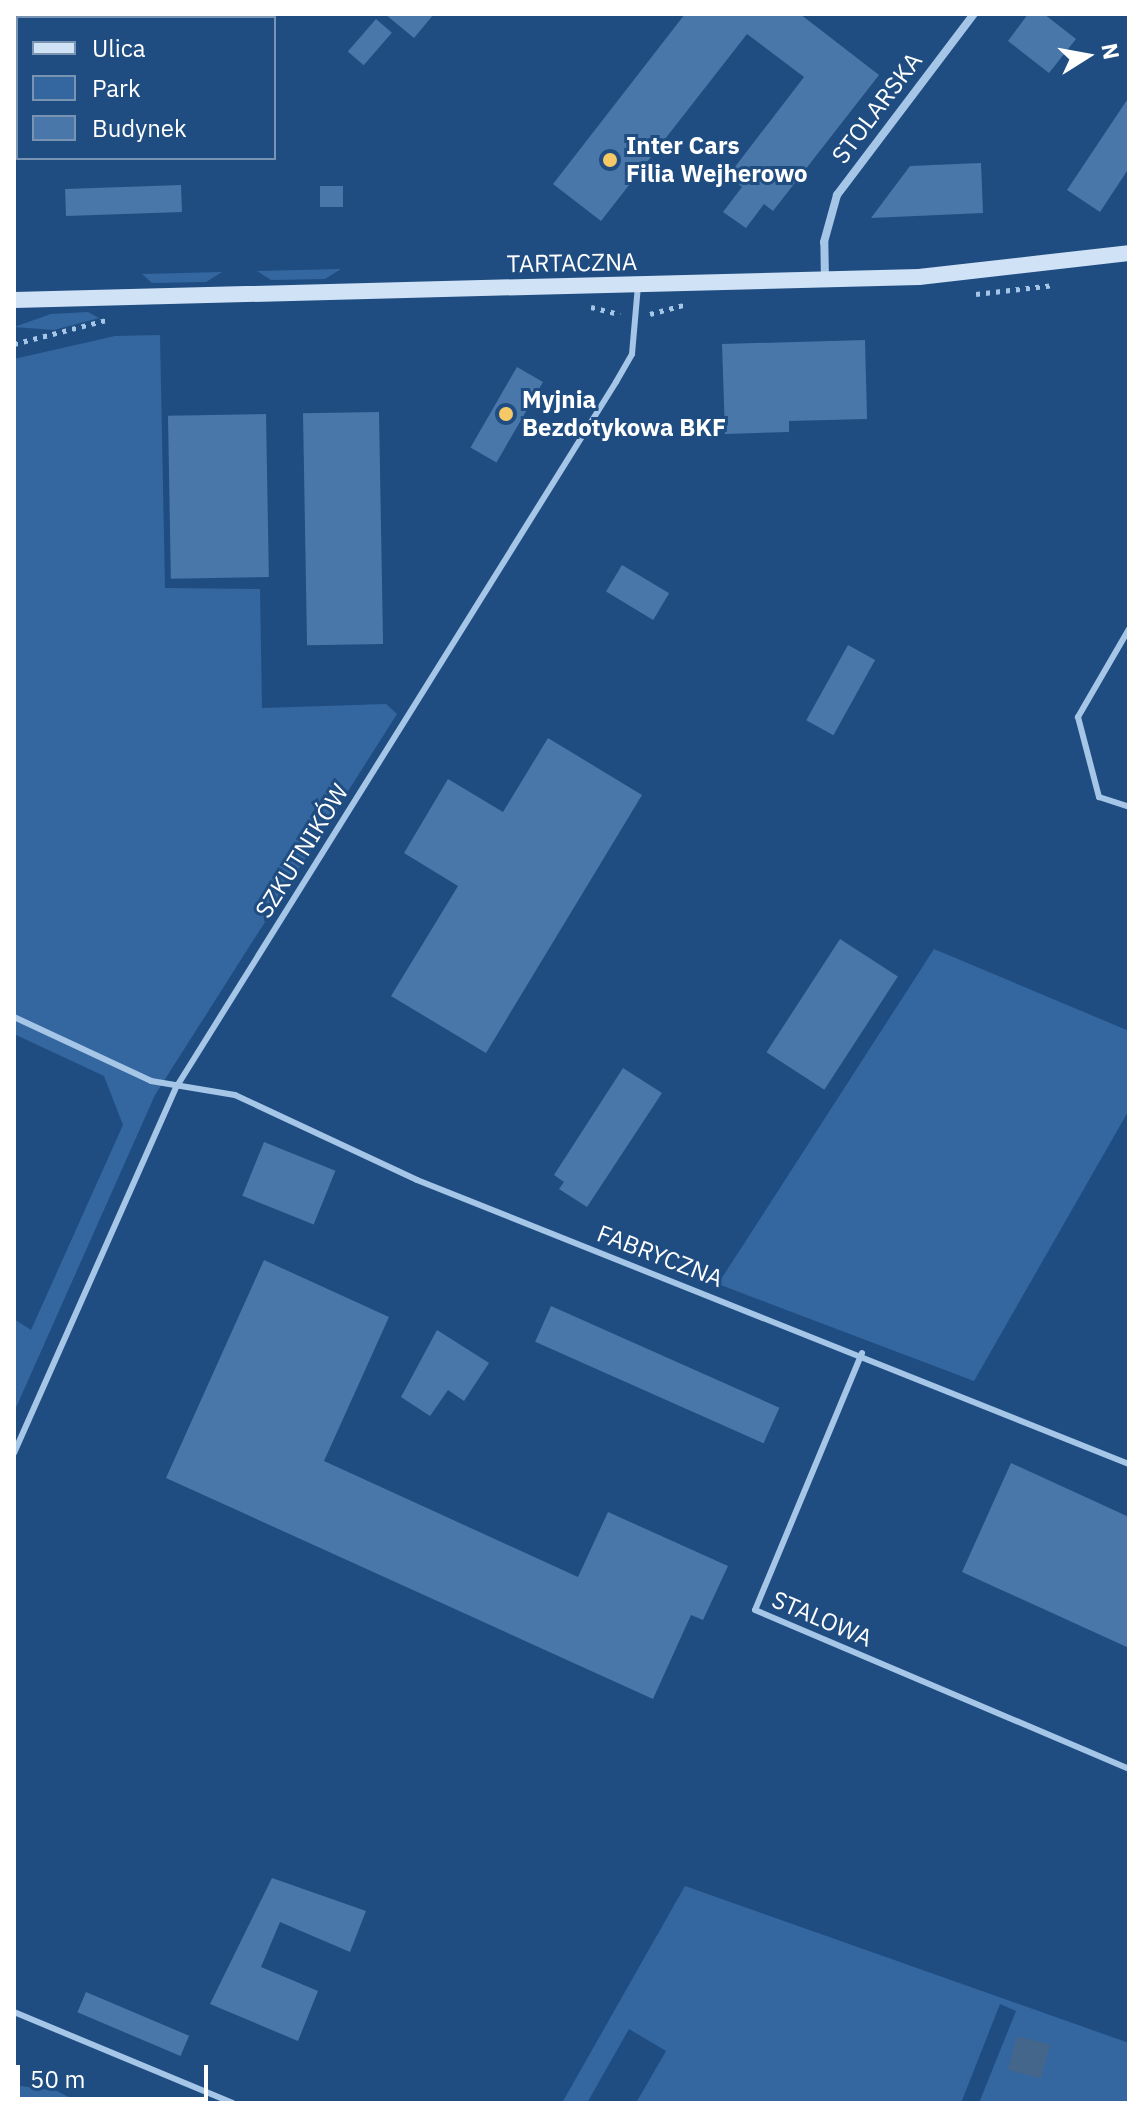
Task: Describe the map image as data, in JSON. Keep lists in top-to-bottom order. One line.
{"streets":{"street":["STOLARSKA","TARTACZNA"],"lane":["SZKUTNIKÓW","FABRYCZNA","STALOWA"]},"crossings":[["STOLARSKA","TARTACZNA"],["TARTACZNA","SZKUTNIKÓW"],["SZKUTNIKÓW","FABRYCZNA"],["FABRYCZNA","STALOWA"]],"places":["Inter Cars Filia Wejherowo","Myjnia Bezdotykowa BKF"],"legend":["Ulica","Park","Budynek"],"scale_bar":"50 m","north":"right"}
